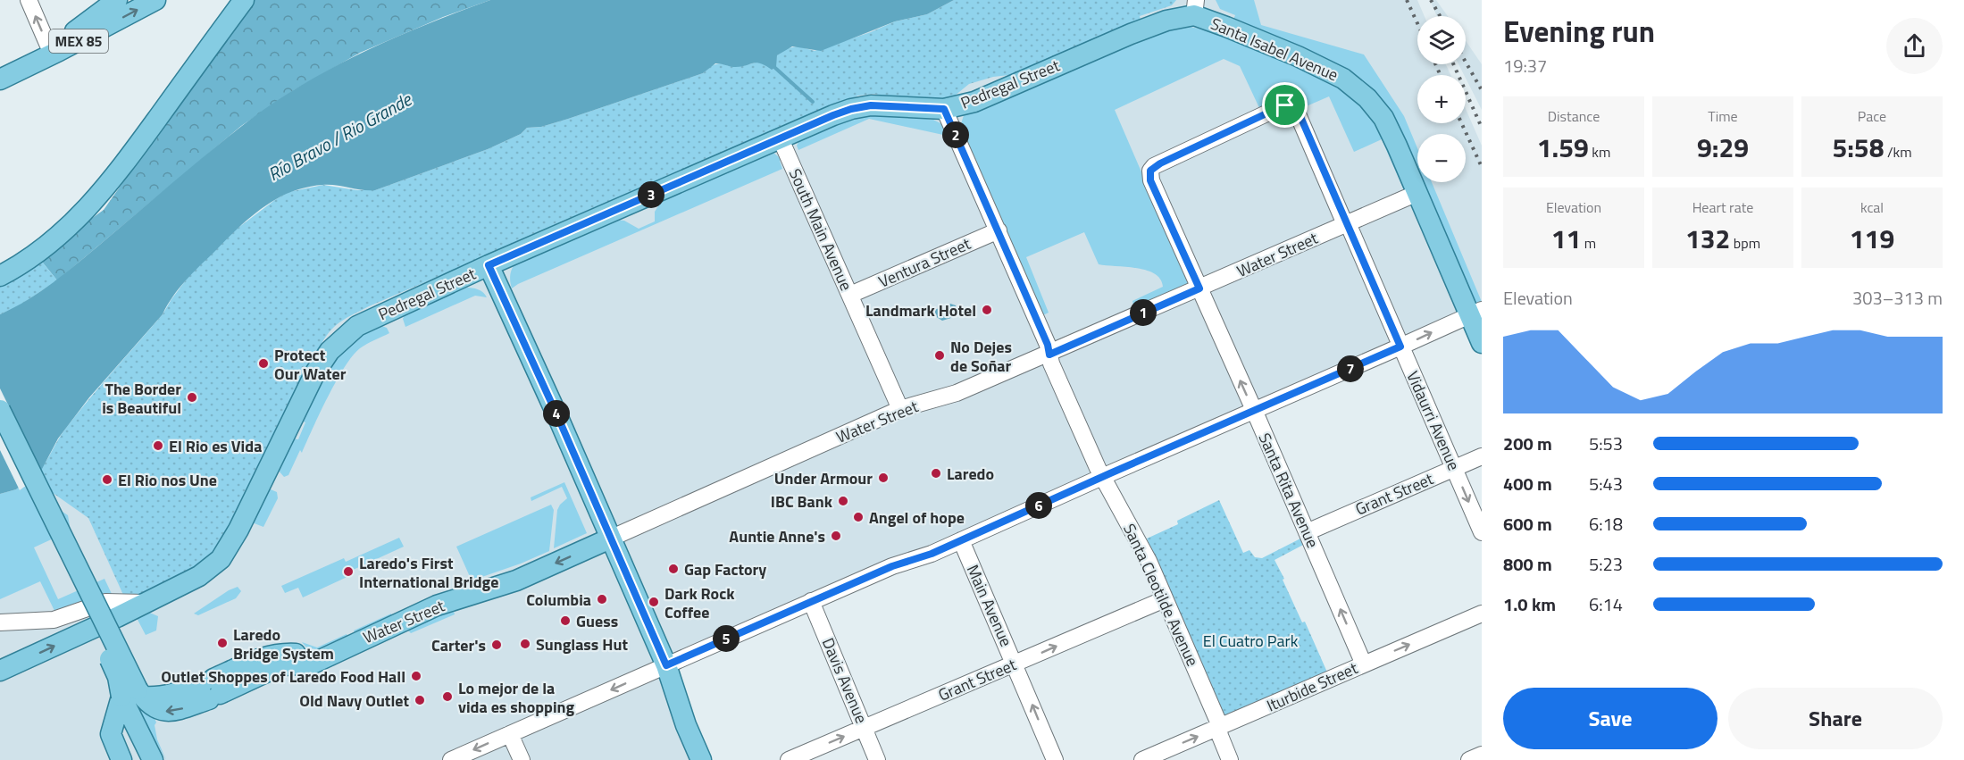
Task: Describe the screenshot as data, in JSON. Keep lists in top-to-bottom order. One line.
{"streets":{"main road":["MEX 85","Santa Isabel Avenue","Pedregal Street","Water Street"],"street":["South Main Avenue","Ventura Street","Vidaurri Avenue","Santa Rita Avenue","Grant Street","Santa Cleotilde Avenue","Main Avenue","Davis Avenue","Iturbide Street"]},"crossings":[["Santa Isabel Avenue","Pedregal Street"],["Santa Isabel Avenue","Water Street"],["Pedregal Street","South Main Avenue"],["Pedregal Street","Santa Cleotilde Avenue"],["South Main Avenue","Water Street"],["South Main Avenue","Ventura Street"],["Water Street","Vidaurri Avenue"],["Water Street","Santa Rita Avenue"],["Water Street","Santa Cleotilde Avenue"],["Ventura Street","Santa Cleotilde Avenue"],["Vidaurri Avenue","Santa Rita Avenue"],["Vidaurri Avenue","Grant Street"],["Santa Rita Avenue","Grant Street"],["Santa Rita Avenue","Iturbide Street"],["Grant Street","Santa Cleotilde Avenue"],["Grant Street","Main Avenue"],["Grant Street","Davis Avenue"],["Santa Cleotilde Avenue","Iturbide Street"]],"one_way":["Santa Rita Avenue","Main Avenue","Iturbide Street"],"water":["Río Bravo / Rio Grande"],"parks":["El Cuatro Park"],"places":["Landmark Hotel","No Dejes de Soñar","Protect Our Water","The Border is Beautiful","El Rio es Vida","Laredo","Under Armour","El Rio nos Une","IBC Bank","Angel of hope","Auntie Anne's","Gap Factory","Laredo's First International Bridge","Columbia","Dark Rock Coffee","Guess","Laredo Bridge System","Sunglass Hut","Carter's","Outlet Shoppes of Laredo Food Hall","Lo mejor de la vida es shopping","Old Navy Outlet"],"page":{"heading":["Evening run","19:37"],"map_buttons":["+","−"],"stats":[["Distance","1.59 km"],["Time","9:29"],["Pace","5:58 /km"],["Elevation","11 m"],["Heart rate","132 bpm"],["kcal","119"]],"pins":["2","3","1","7","4","6","5"],"chart":["Elevation","303–313 m"],"list":[{"name":"200 m","note":"5:53"},{"name":"400 m","note":"5:43"},{"name":"600 m","note":"6:18"},{"name":"800 m","note":"5:23"},{"name":"1.0 km","note":"6:14"}],"buttons":["Save","Share"]}}
